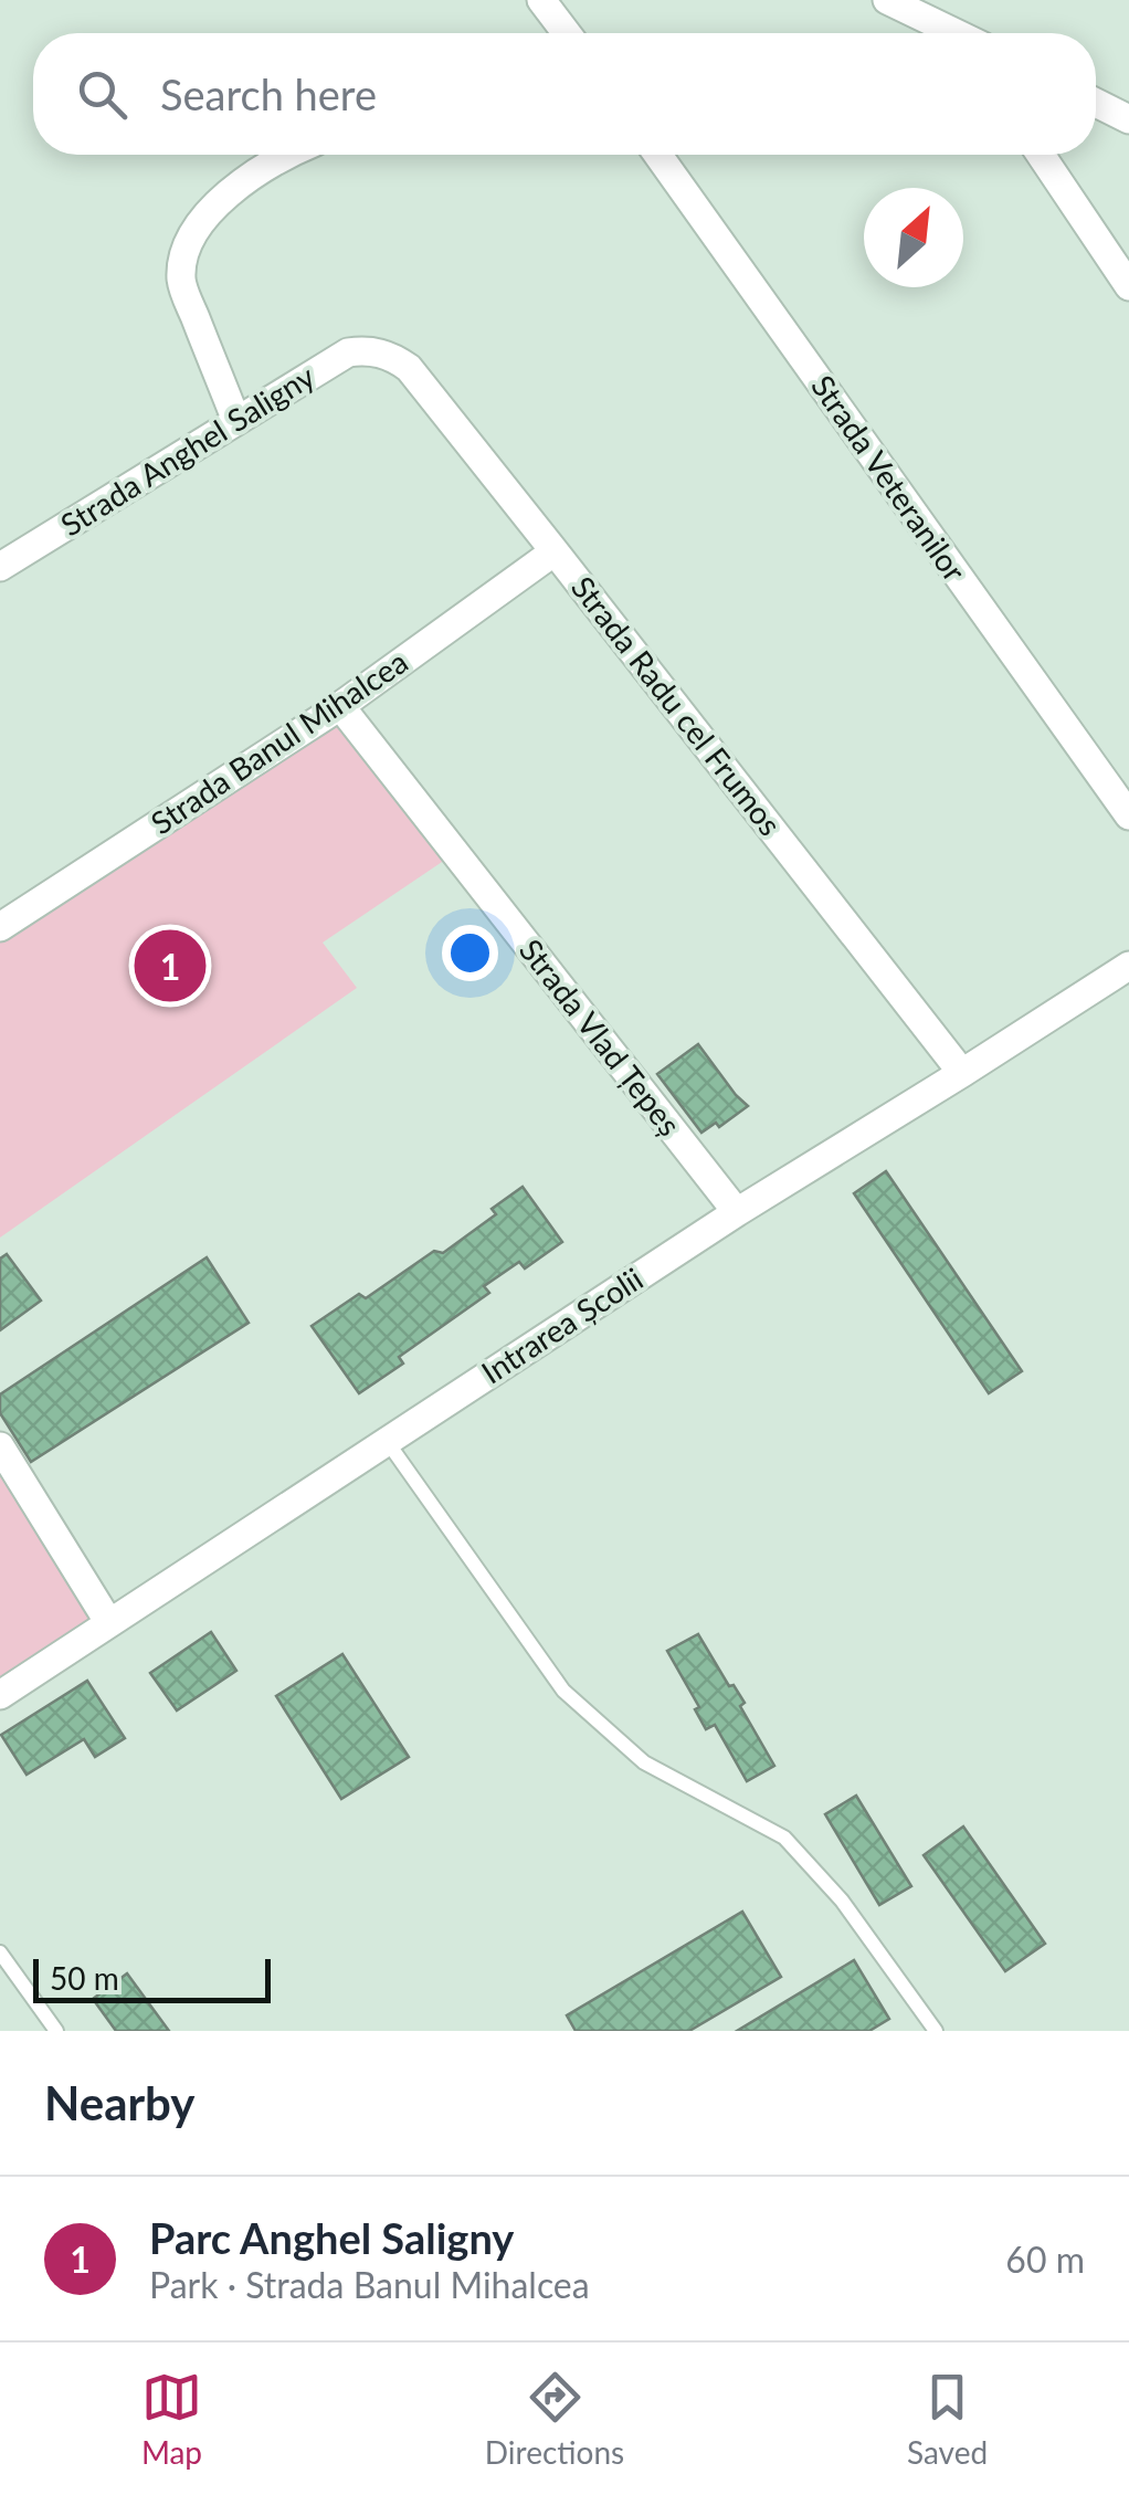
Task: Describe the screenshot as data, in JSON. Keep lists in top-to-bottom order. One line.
{"streets":{"street":["Strada Anghel Saligny","Strada Veteranilor","Strada Radu cel Frumos","Strada Banul Mihalcea","Strada Vlad Țepeș","Intrarea Școlii"]},"crossings":[["Strada Anghel Saligny","Strada Radu cel Frumos"],["Strada Radu cel Frumos","Strada Banul Mihalcea"],["Strada Radu cel Frumos","Intrarea Școlii"],["Strada Banul Mihalcea","Strada Vlad Țepeș"],["Strada Vlad Țepeș","Intrarea Școlii"]],"scale_bar":"50 m","north":"top right","page":{"search":"Search here","pins":"1","scale":"50 m","heading":"Nearby","list":[{"mark":"1","name":"Parc Anghel Saligny","note":"Park · Strada Banul Mihalcea","value":"60 m"}],"nav":["Map","Directions","Saved"]}}
